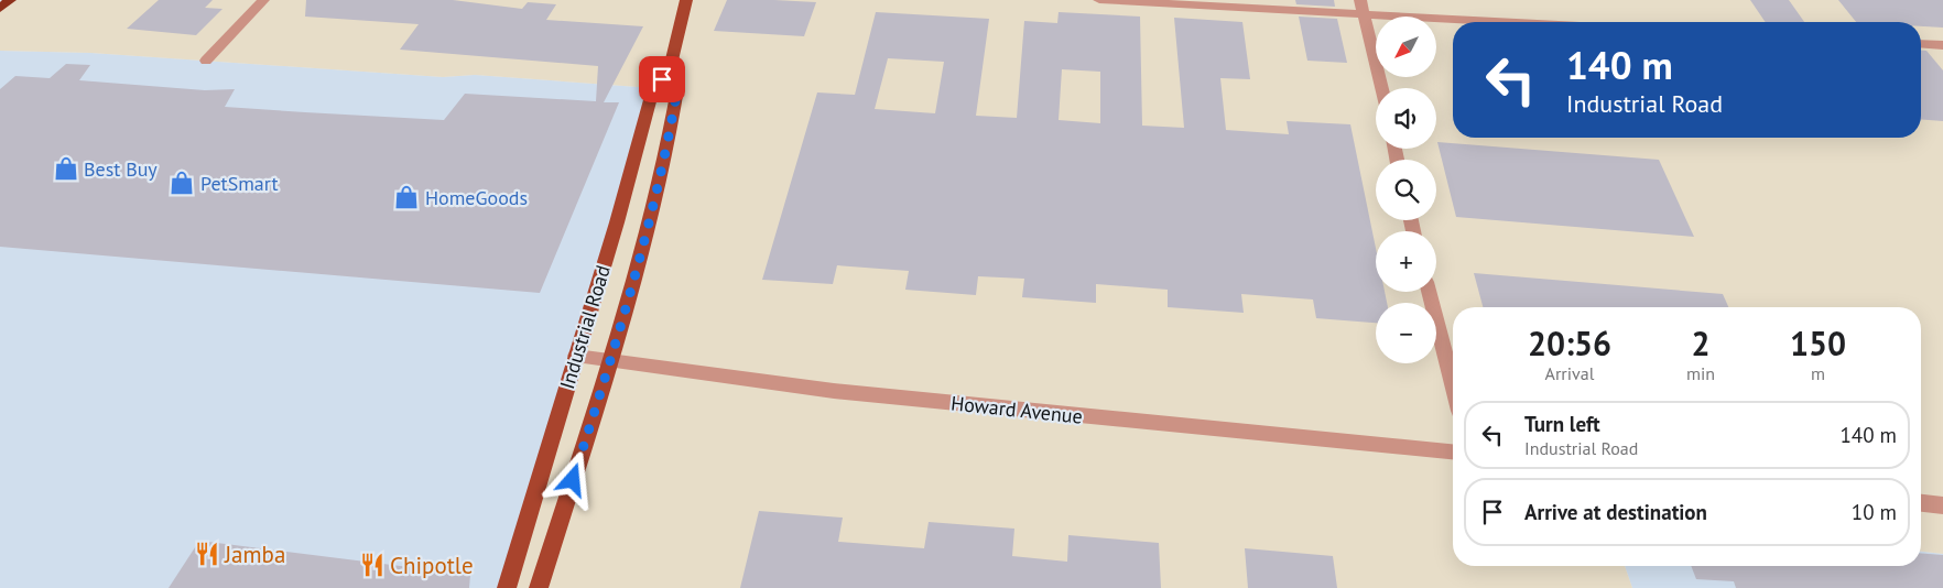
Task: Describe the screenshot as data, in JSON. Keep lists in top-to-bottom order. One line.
{"streets":{"main road":["Industrial Road"],"street":["Howard Avenue"]},"crossings":[["Industrial Road","Howard Avenue"]],"places":{"shop":["Best Buy","PetSmart","HomeGoods"],"restaurant":["Jamba","Chipotle"]},"north":"bottom left","page":{"map_buttons":["+","−"],"turn":["140 m","Industrial Road"],"eta":["20:56","Arrival","2","min","150","m"],"list":[{"name":"Turn left","note":"Industrial Road","value":"140 m"},{"name":"Arrive at destination","value":"10 m"}]}}
